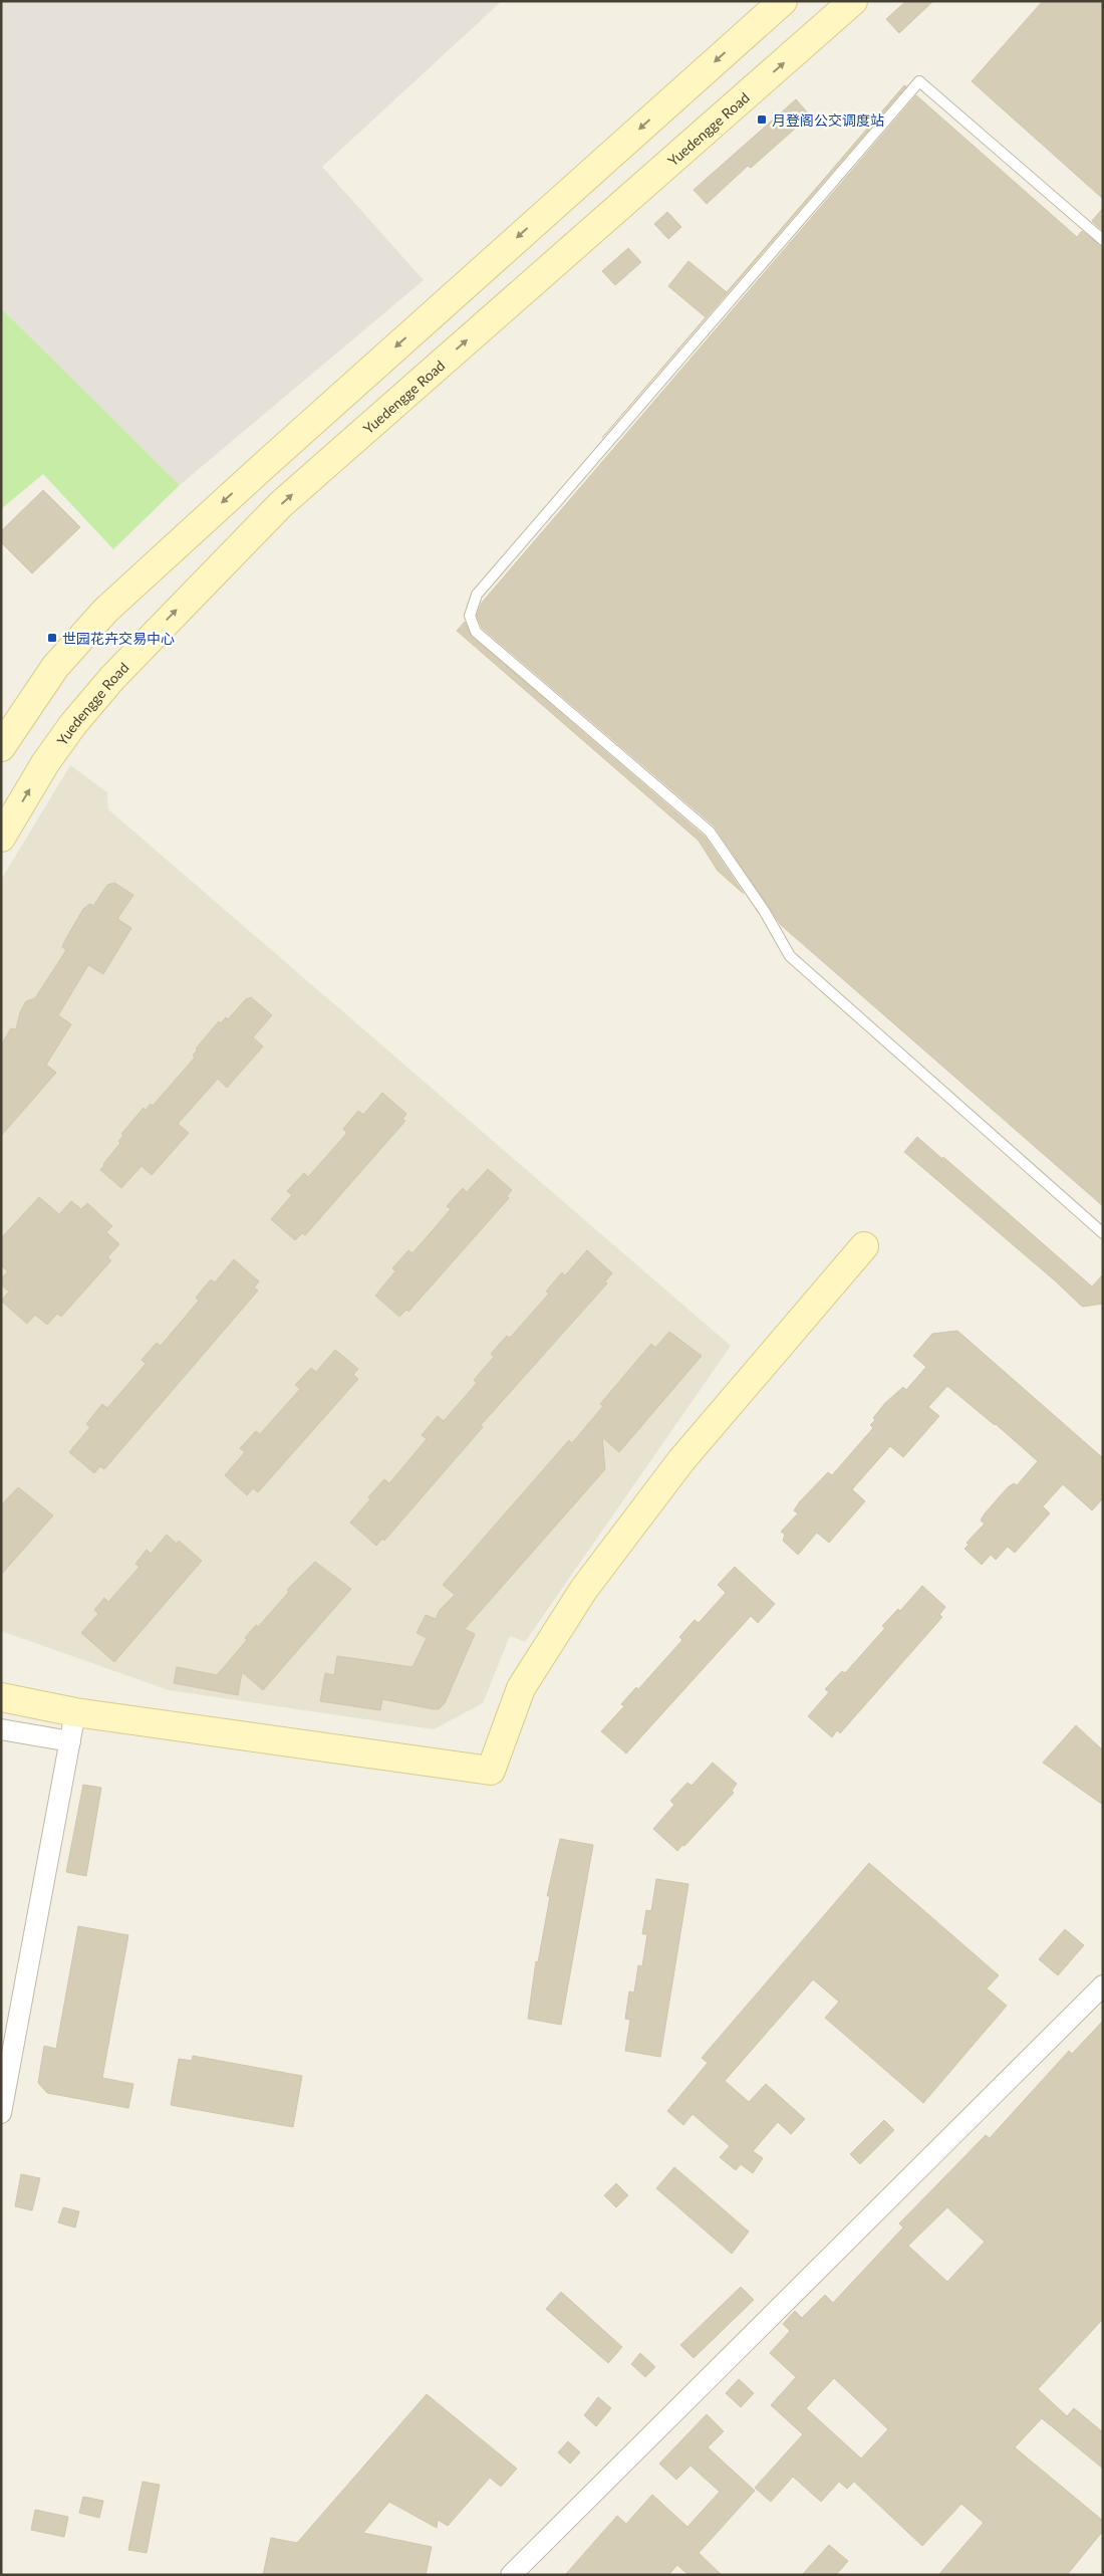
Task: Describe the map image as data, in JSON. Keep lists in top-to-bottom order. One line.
{"streets":{"main road":["Yuedengge Road"]},"places":{"transit":["月登阁公交调度站","世园花卉交易中心"]}}
